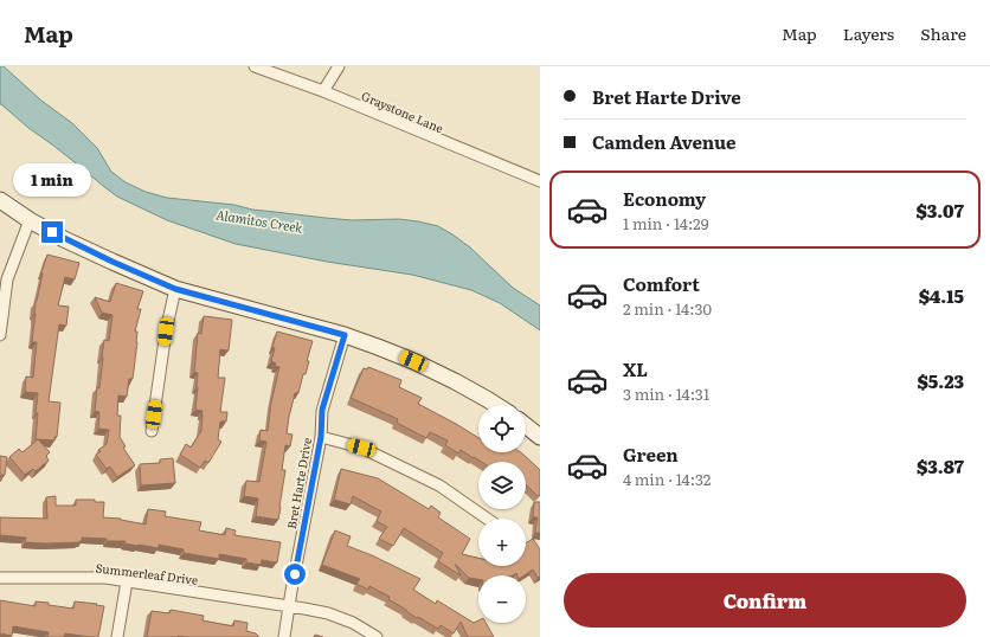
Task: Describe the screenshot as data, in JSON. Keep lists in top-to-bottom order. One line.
{"streets":{"street":["Graystone Lane","Bret Harte Drive","Summerleaf Drive"]},"crossings":[["Bret Harte Drive","Summerleaf Drive"]],"water":["Alamitos Creek"],"page":{"header":"Map","nav":["Map","Layers","Share"],"banner":["Bret Harte Drive","Camden Avenue"],"bubble":"1 min","list":[{"name":"Economy","note":"1 min · 14:29","value":"$3.07"},{"name":"Comfort","note":"2 min · 14:30","value":"$4.15"},{"name":"XL","note":"3 min · 14:31","value":"$5.23"},{"name":"Green","note":"4 min · 14:32","value":"$3.87"}],"map_buttons":["+","−"],"buttons":"Confirm"}}
